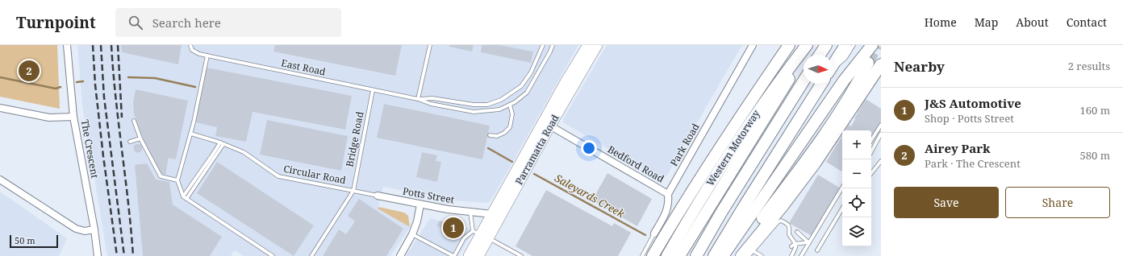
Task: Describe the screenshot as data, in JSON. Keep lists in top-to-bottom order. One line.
{"streets":{"highway":["Western Motorway","Parramatta Road"],"street":["Park Road","The Crescent","Bedford Road","Potts Street"],"lane":["East Road","Bridge Road","Circular Road"]},"crossings":[["East Road","Bridge Road"],["Bridge Road","Circular Road"],["Bridge Road","Potts Street"],["Park Road","Bedford Road"],["Parramatta Road","Bedford Road"],["Parramatta Road","Potts Street"],["Circular Road","Potts Street"]],"water":["Saleyards Creek"],"scale_bar":"50 m","north":"right","page":{"header":"Turnpoint","search":"Search here","nav":["Home","Map","About","Contact"],"heading":["Nearby","2 results"],"pins":["2","1"],"list":[{"mark":"1","name":"J&S Automotive","note":"Shop · Potts Street","value":"160 m"},{"mark":"2","name":"Airey Park","note":"Park · The Crescent","value":"580 m"}],"map_buttons":["+","−"],"buttons":["Save","Share"],"scale":"50 m"}}
